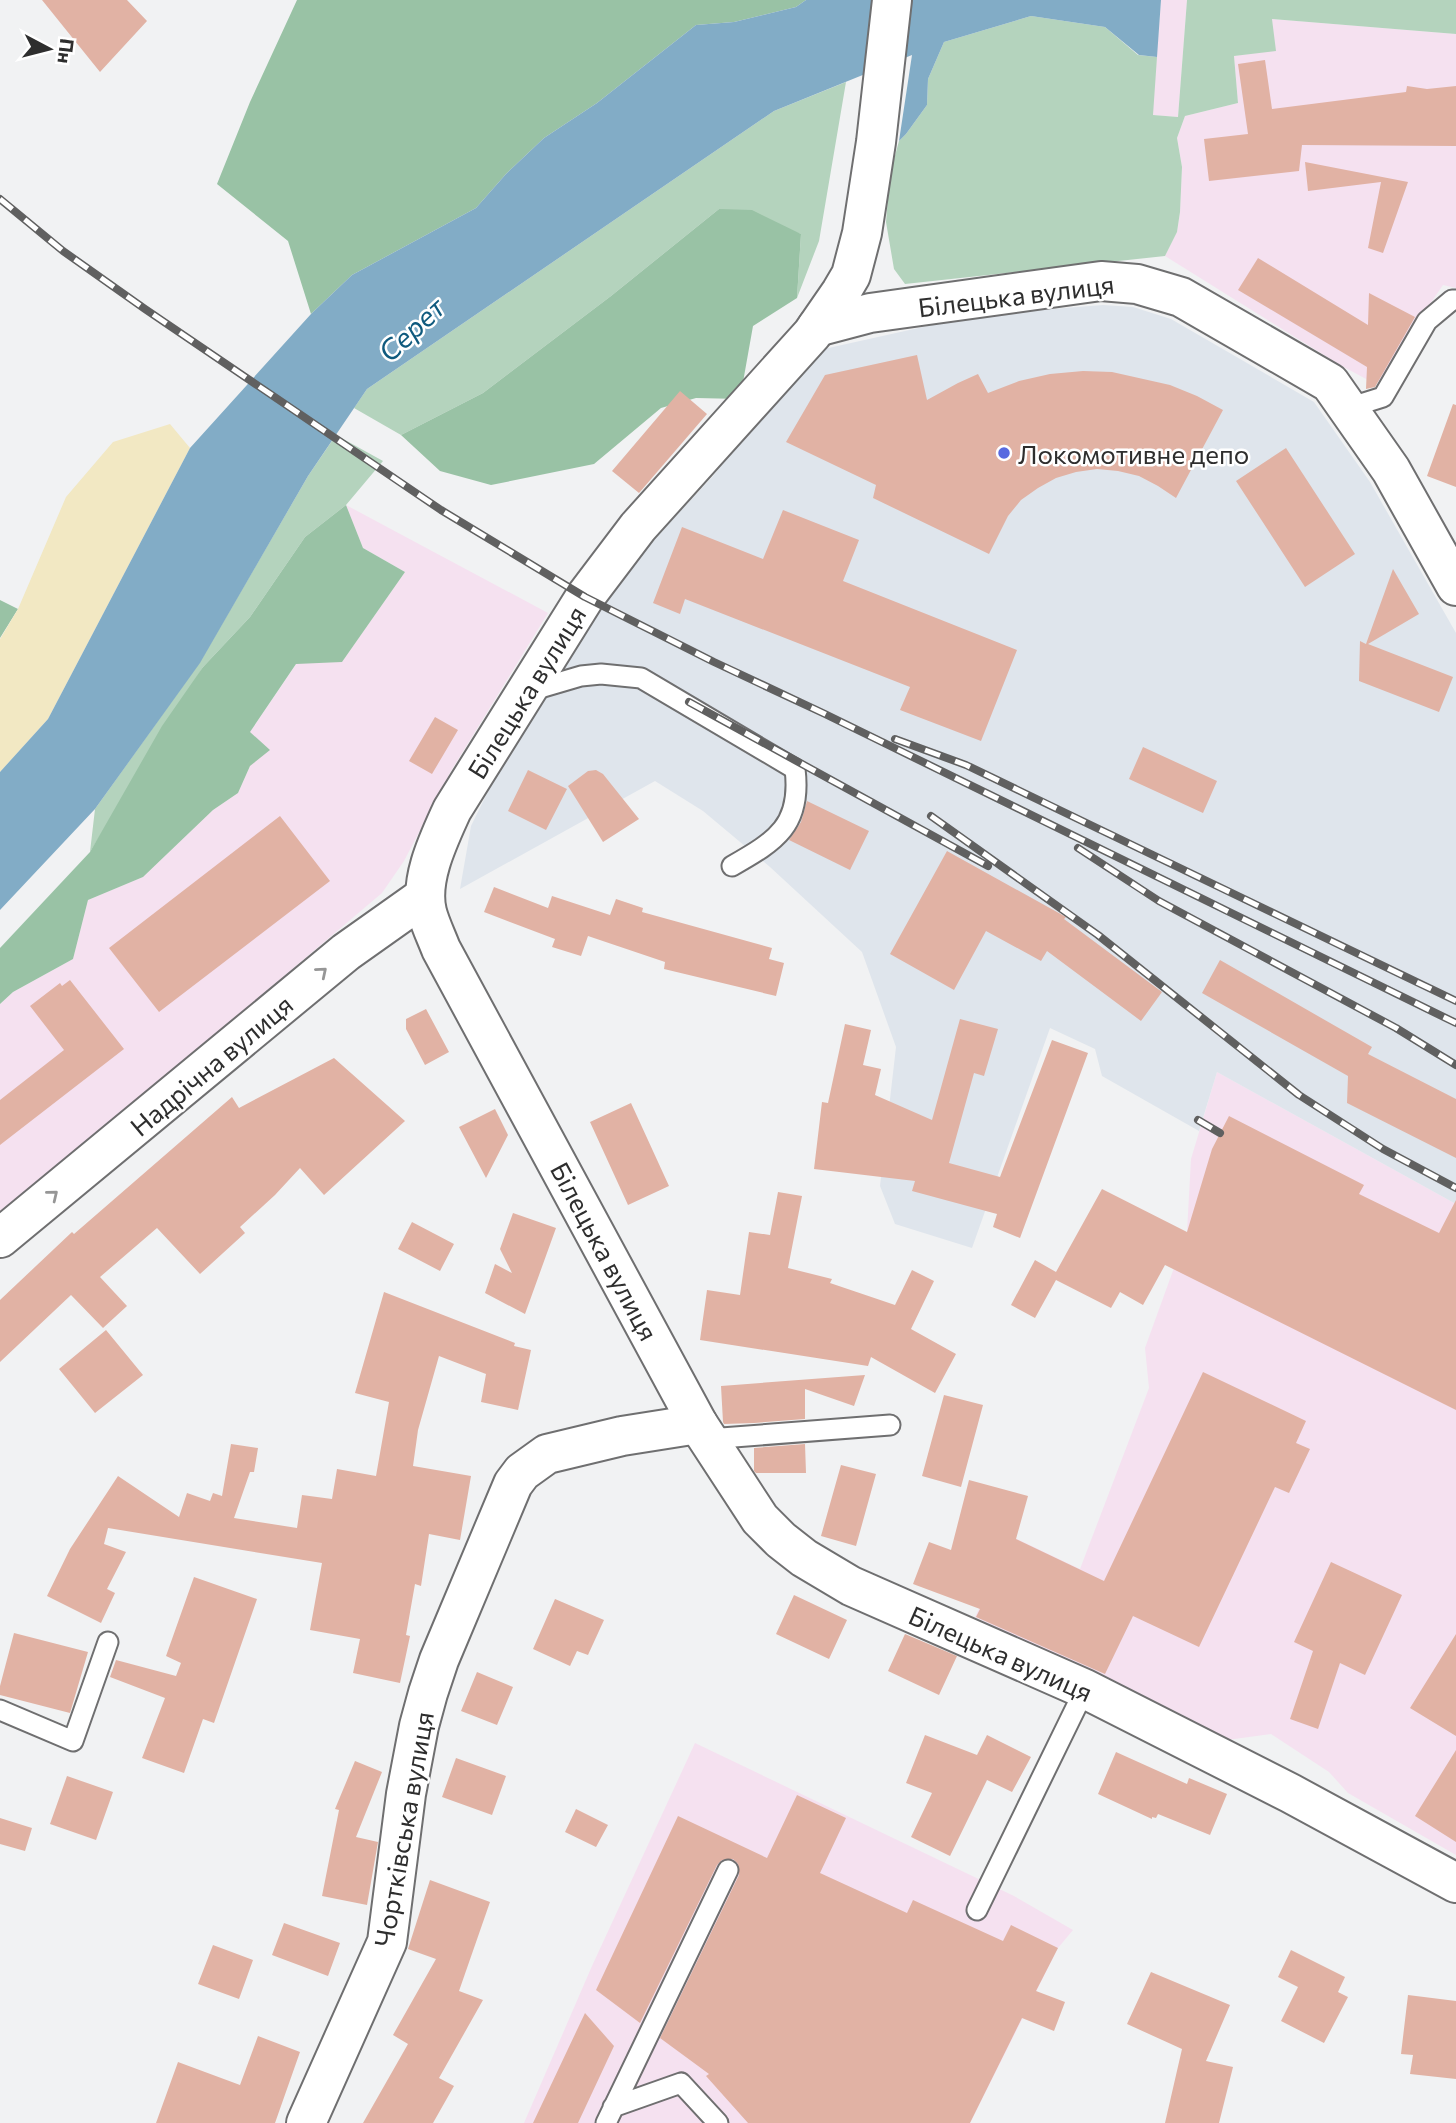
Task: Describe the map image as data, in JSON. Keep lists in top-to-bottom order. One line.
{"streets":{"street":["Білецька вулиця","Надрічна вулиця","Чортківська вулиця"]},"crossings":[["Білецька вулиця","Надрічна вулиця"],["Білецька вулиця","Чортківська вулиця"]],"one_way":["Надрічна вулиця"],"water":["Серет"],"places":["Локомотивне депо"],"north":"right"}
